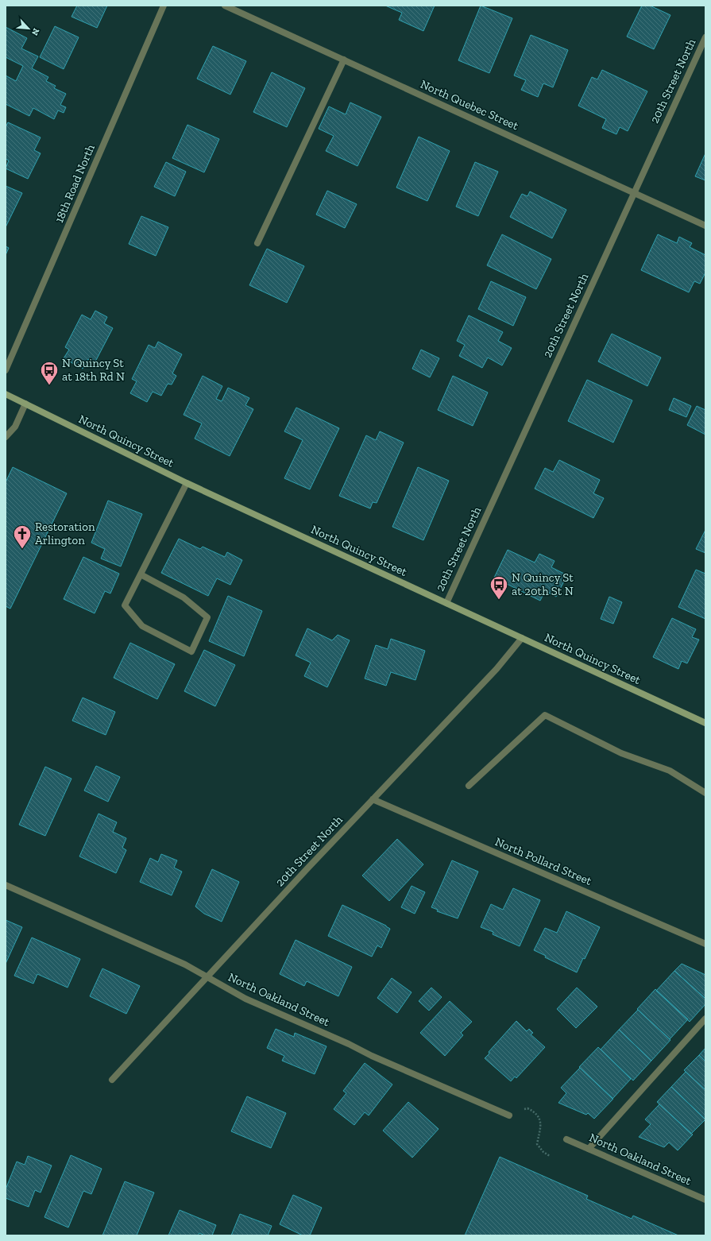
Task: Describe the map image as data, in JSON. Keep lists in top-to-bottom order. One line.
{"streets":{"main road":["North Quincy Street"],"street":["20th Street North","North Quebec Street","18th Road North","North Pollard Street","North Oakland Street"]},"crossings":[["20th Street North","North Quebec Street"],["20th Street North","North Quincy Street"],["20th Street North","North Pollard Street"],["20th Street North","North Oakland Street"]],"places":{"bus stop":["N Quincy St at 18th Rd N","N Quincy St at 20th St N"],"church":["Restoration Arlington"]},"north":"bottom right"}
